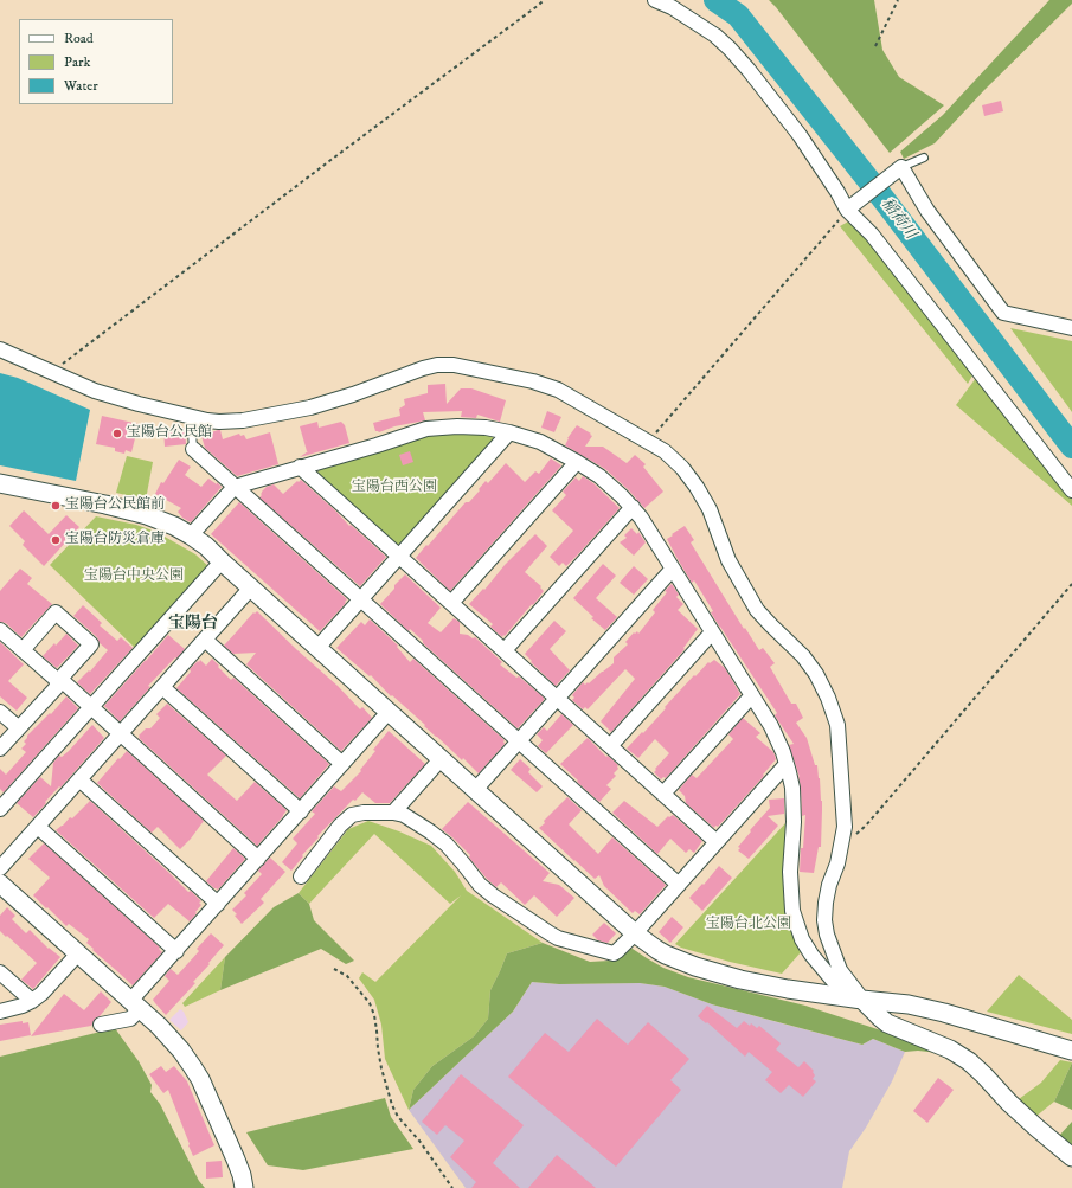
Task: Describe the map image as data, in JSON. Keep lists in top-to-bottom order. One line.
{"districts":["宝陽台"],"water":["稲荷川"],"parks":["宝陽台西公園","宝陽台中央公園","宝陽台北公園"],"places":["宝陽台公民館","宝陽台公民館前","宝陽台防災倉庫"],"legend":["Road","Park","Water"]}
